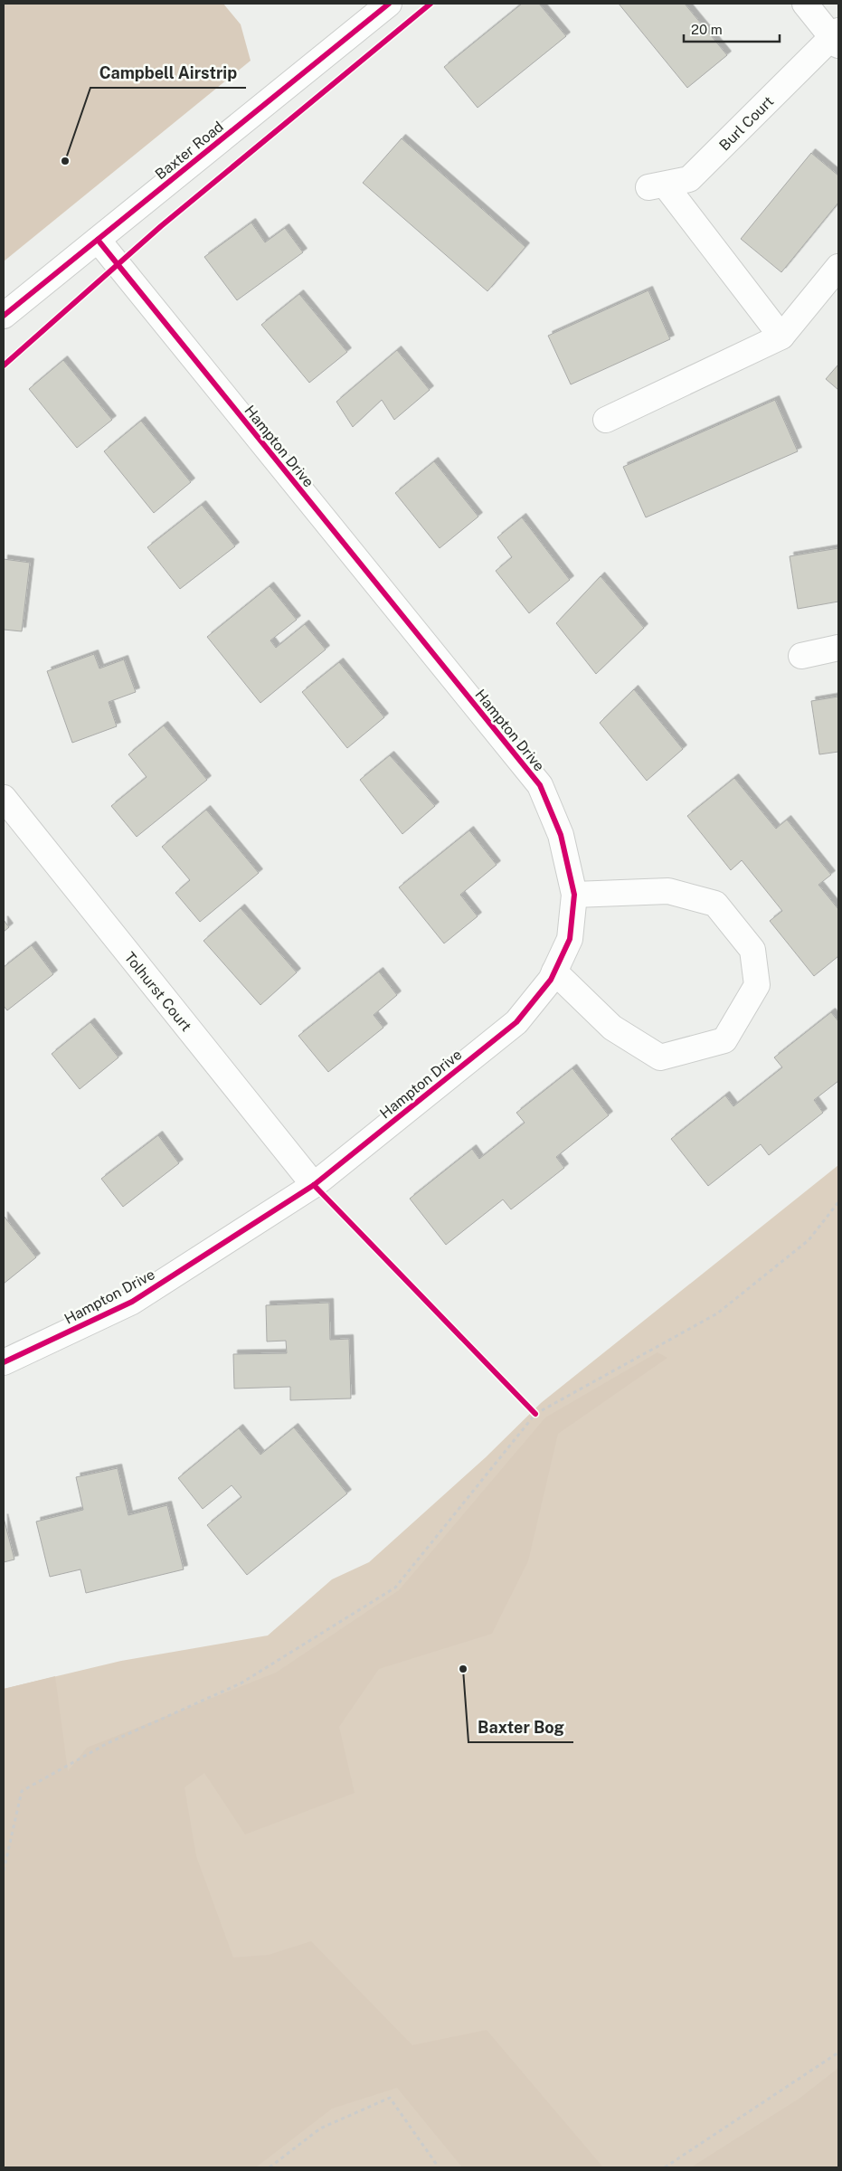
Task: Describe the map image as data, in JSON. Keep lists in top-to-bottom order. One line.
{"streets":{"street":["Burl Court","Baxter Road","Hampton Drive","Tolhurst Court"]},"crossings":[["Baxter Road","Hampton Drive"],["Hampton Drive","Tolhurst Court"]],"places":["Campbell Airstrip","Baxter Bog"],"scale_bar":"20 m"}
